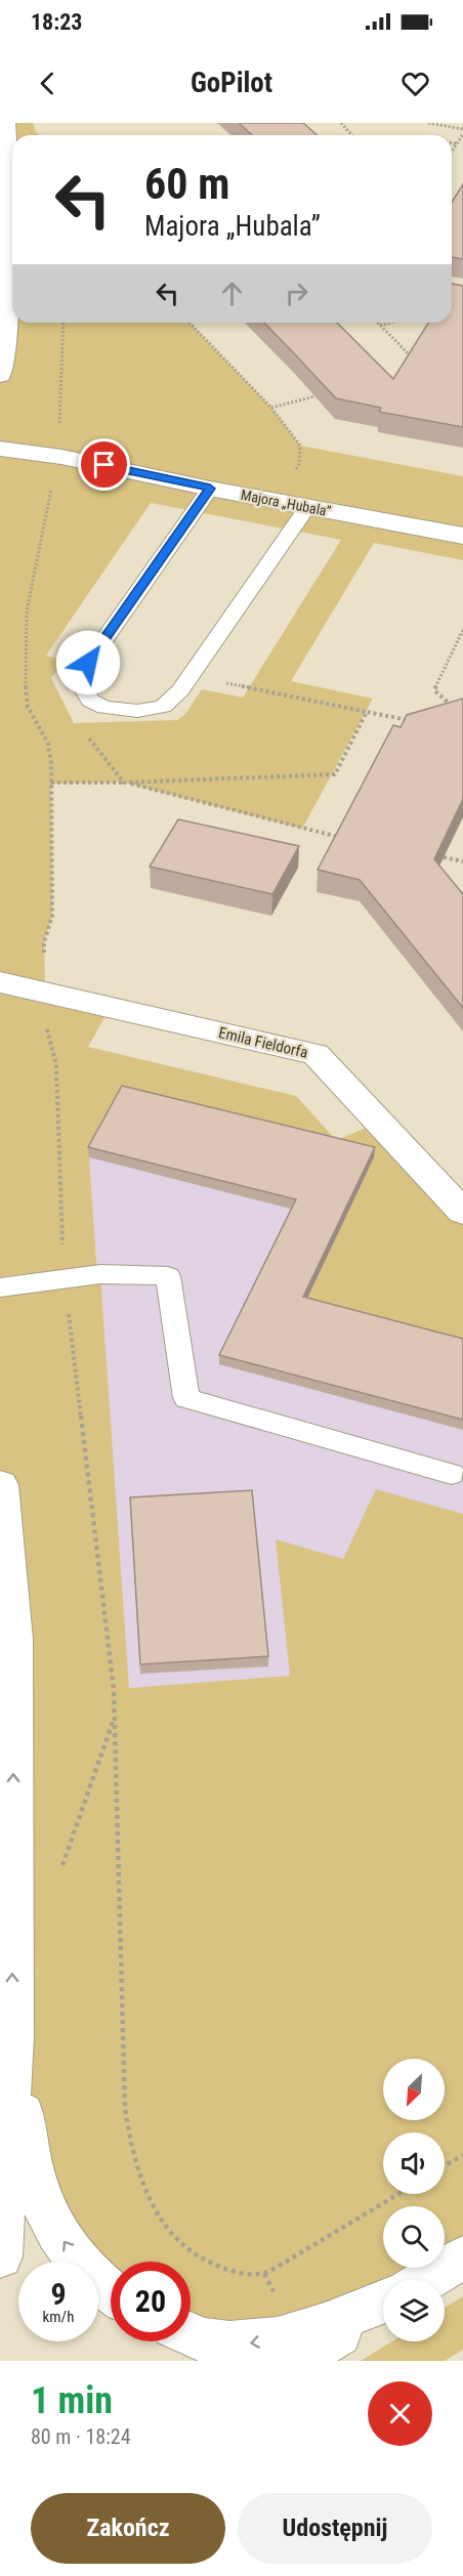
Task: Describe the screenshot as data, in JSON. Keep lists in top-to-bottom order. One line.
{"streets":{"street":["Majora „Hubala”","Emila Fieldorfa"]},"north":"bottom left","page":{"status":"18:23","header":"GoPilot","turn":["60 m","Majora „Hubala”"],"speed":"9 km/h","limit":"20","heading":["1 min","80 m · 18:24"],"buttons":["Zakończ","Udostępnij"]}}
